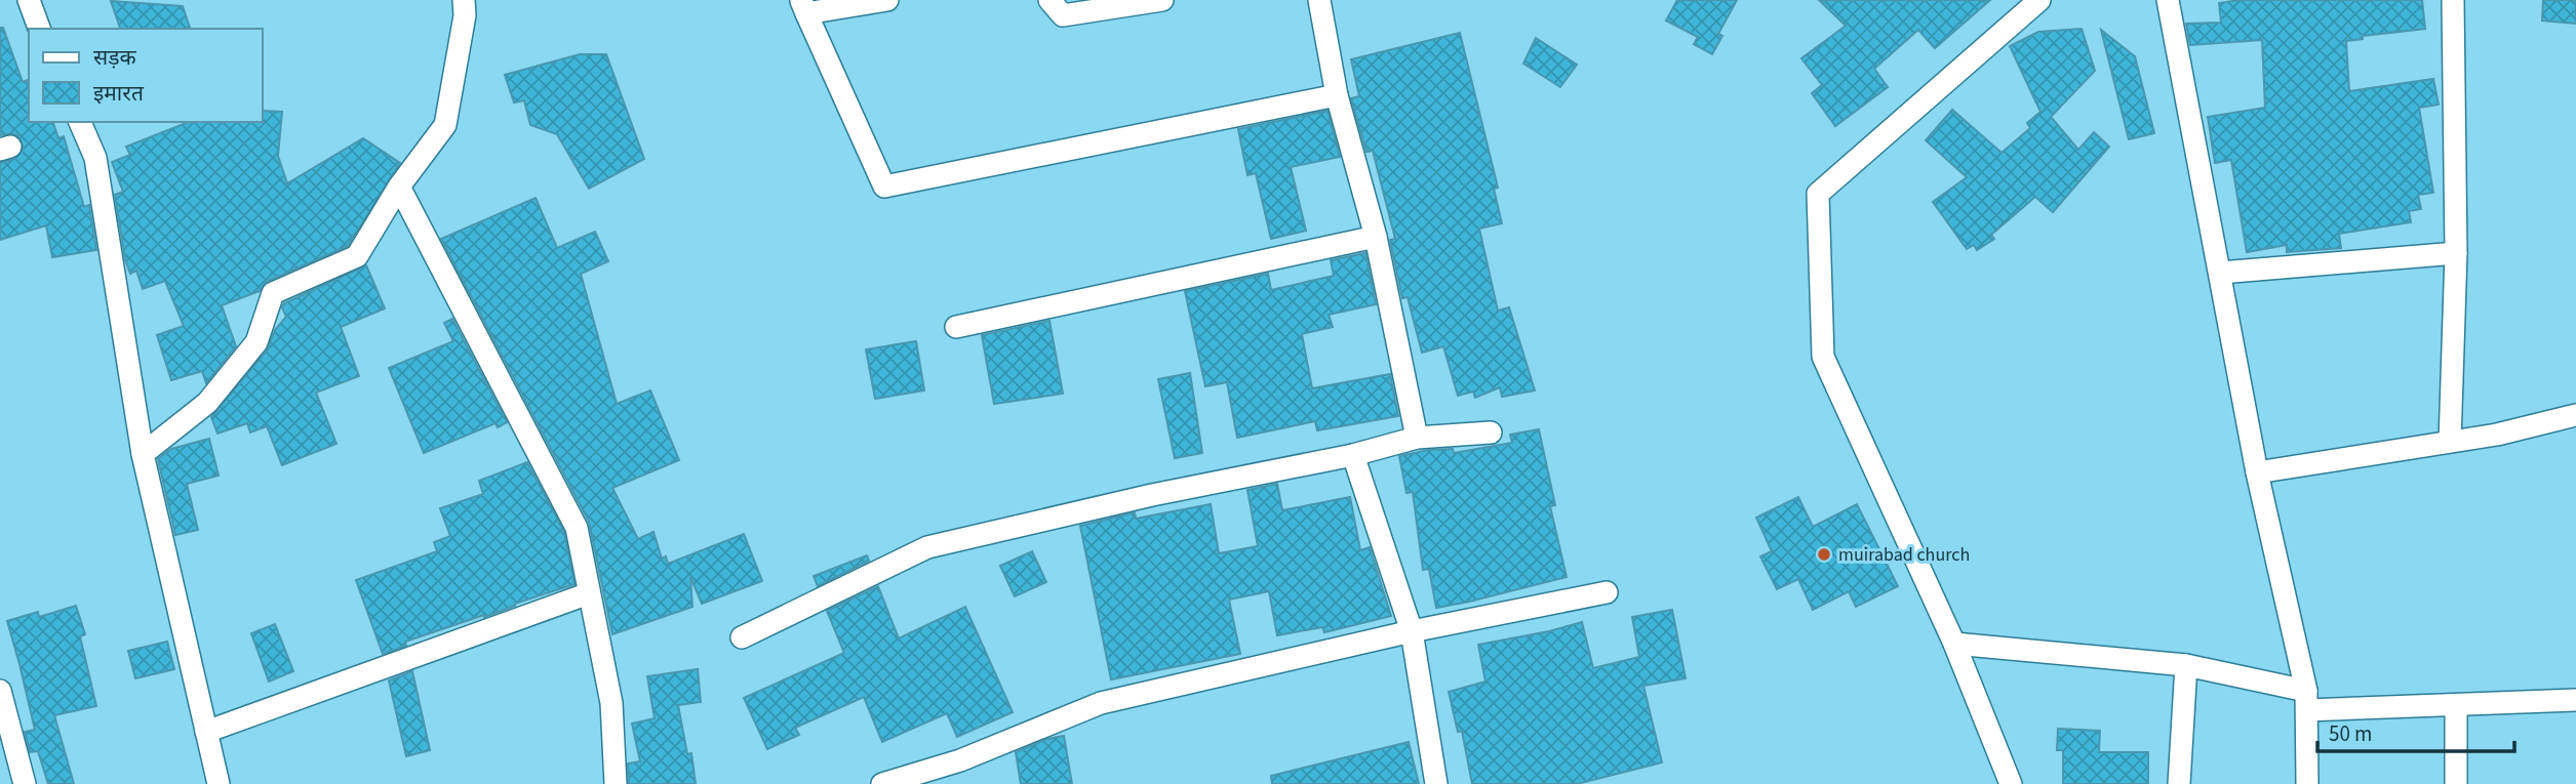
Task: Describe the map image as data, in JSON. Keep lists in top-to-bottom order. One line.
{"places":["muirabad church"],"legend":["सड़क","इमारत"],"scale_bar":"50 m"}
